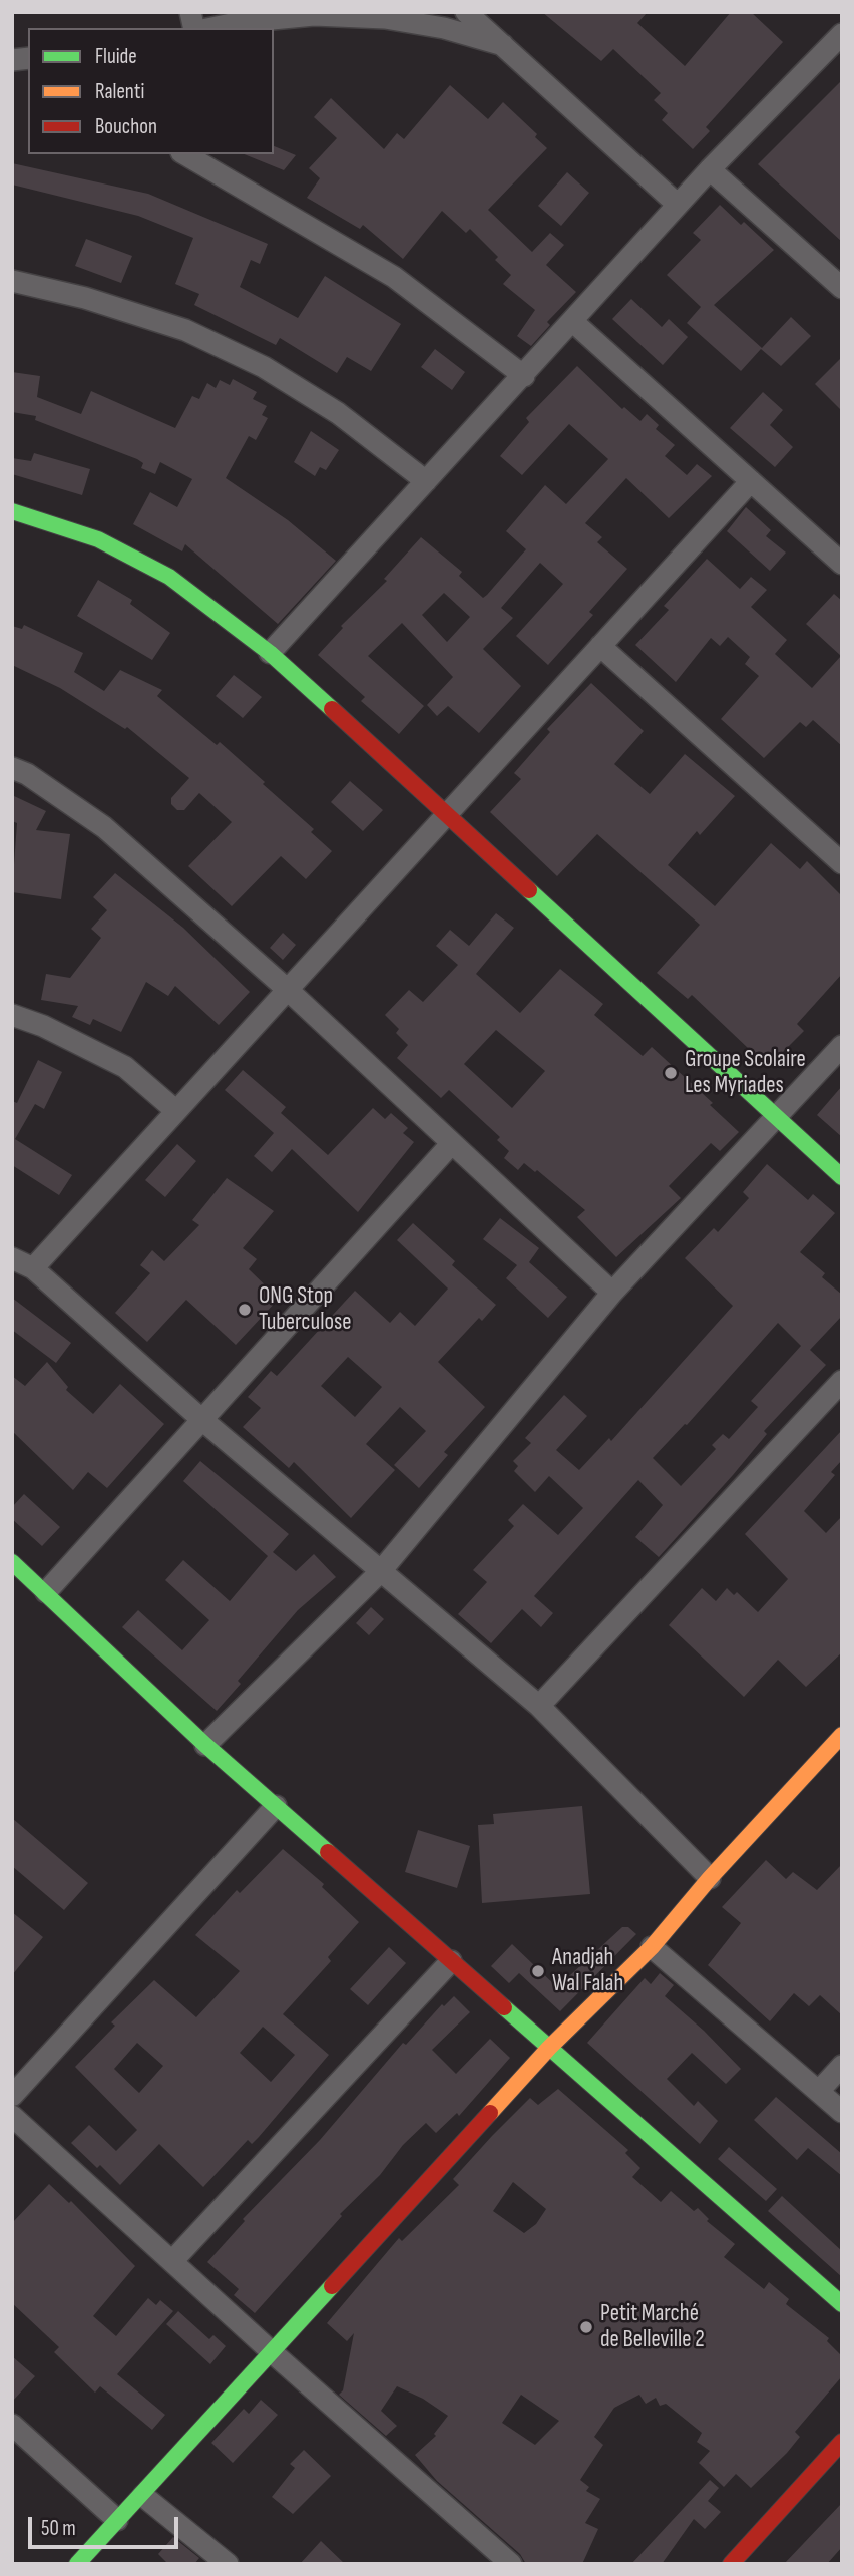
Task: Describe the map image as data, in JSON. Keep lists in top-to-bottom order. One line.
{"places":["Groupe Scolaire Les Myriades","ONG Stop Tuberculose","Anadjah Wal Falah","Petit Marché de Belleville 2"],"legend":["Fluide","Ralenti","Bouchon"],"scale_bar":"50 m"}
